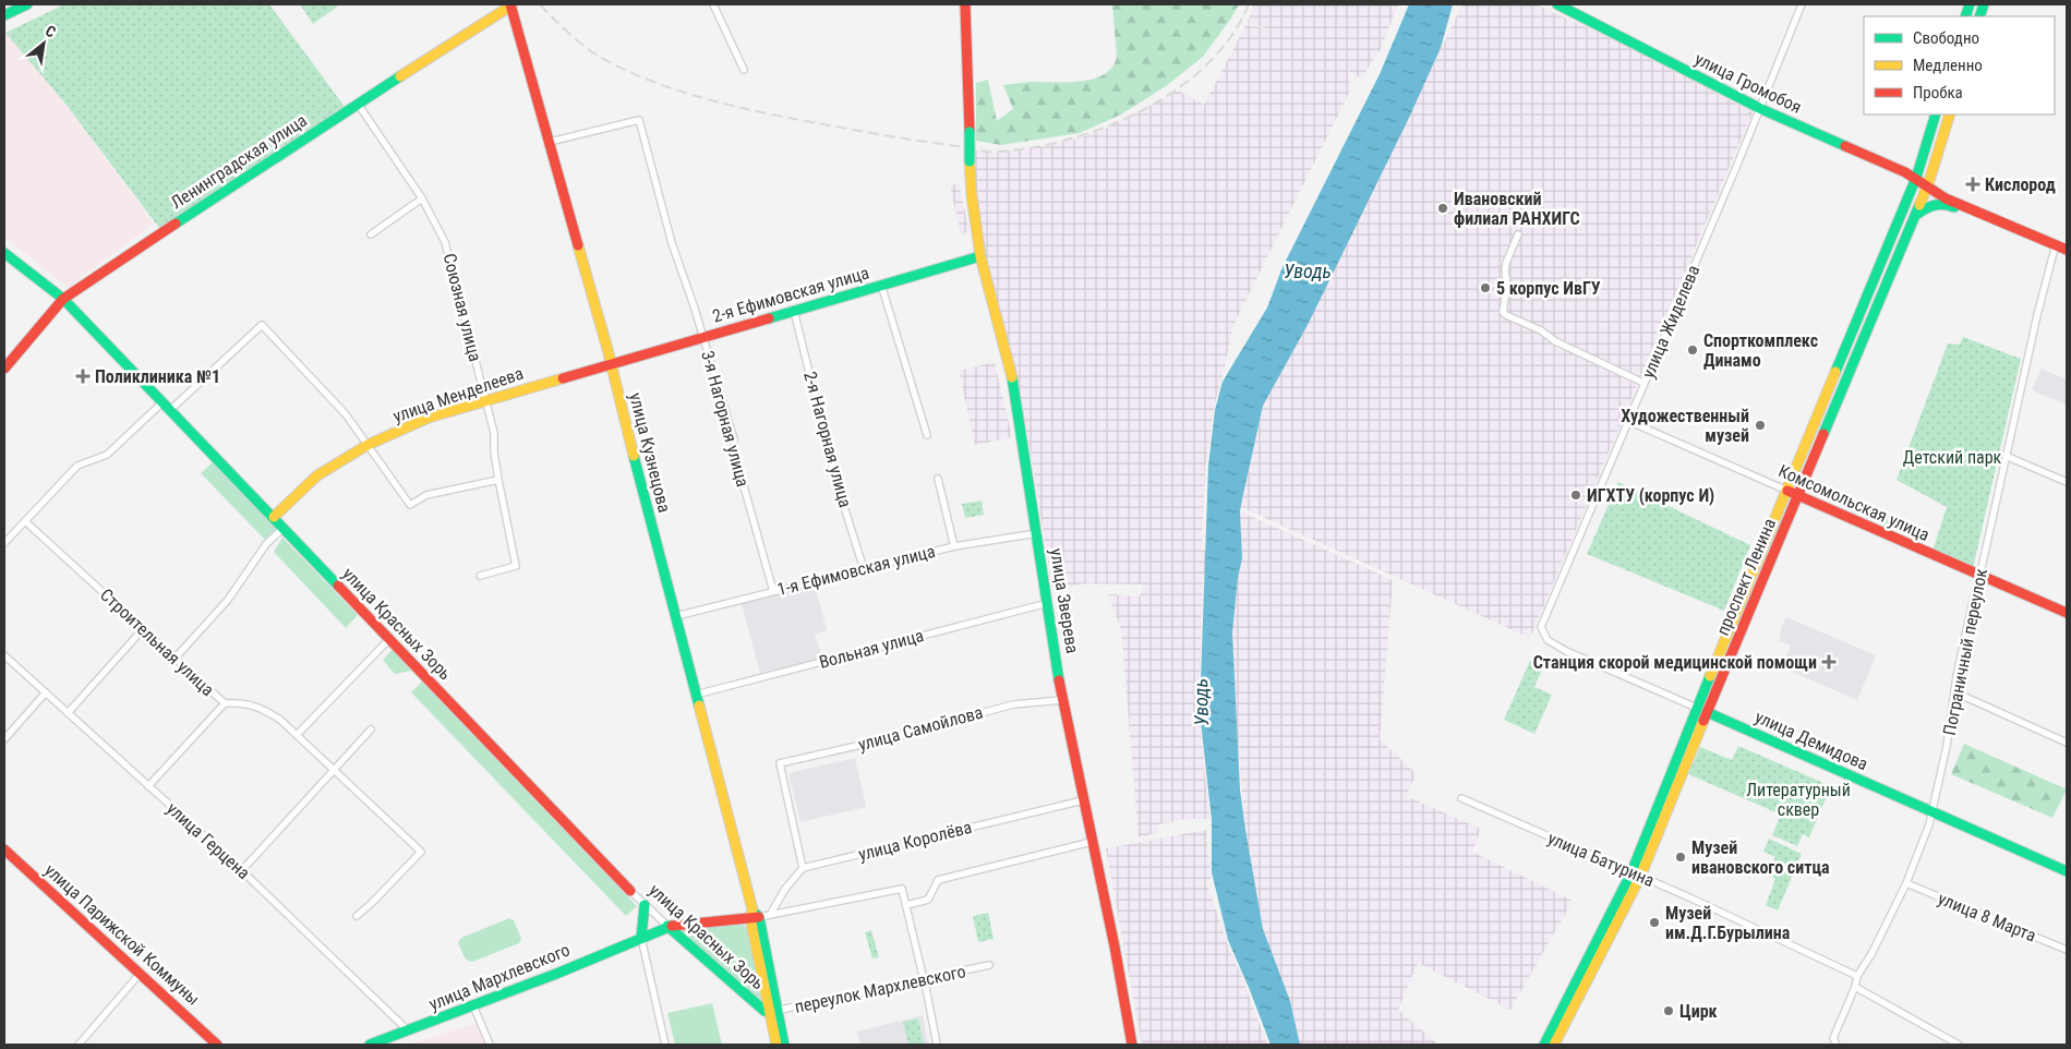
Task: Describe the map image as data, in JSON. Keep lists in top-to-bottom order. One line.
{"streets":{"main road":["улица Громобоя","Ленинградская улица","2-я Ефимовская улица","улица Менделеева","улица Кузнецова","Комсомольская улица","проспект Ленина","улица Зверева","улица Красных Зорь","улица Демидова","улица Парижской Коммуны","улица Мархлевского"],"street":["Союзная улица","улица Жиделева","3-я Нагорная улица","2-я Нагорная улица","1-я Ефимовская улица","Строительная улица","Вольная улица","Пограничный переулок","улица Самойлова","улица Герцена","улица Королёва","улица Батурина","улица 8 Марта","переулок Мархлевского"]},"crossings":[["улица Громобоя","улица Жиделева"],["улица Громобоя","проспект Ленина"],["улица Громобоя","Пограничный переулок"],["Ленинградская улица","Союзная улица"],["Ленинградская улица","улица Кузнецова"],["Ленинградская улица","улица Красных Зорь"],["2-я Ефимовская улица","улица Менделеева"],["2-я Ефимовская улица","3-я Нагорная улица"],["2-я Ефимовская улица","2-я Нагорная улица"],["2-я Ефимовская улица","улица Кузнецова"],["2-я Ефимовская улица","улица Зверева"],["Союзная улица","улица Менделеева"],["улица Жиделева","Комсомольская улица"],["улица Жиделева","улица Демидова"],["улица Менделеева","улица Кузнецова"],["улица Менделеева","улица Красных Зорь"],["3-я Нагорная улица","улица Кузнецова"],["3-я Нагорная улица","1-я Ефимовская улица"],["2-я Нагорная улица","1-я Ефимовская улица"],["улица Кузнецова","1-я Ефимовская улица"],["улица Кузнецова","улица Красных Зорь"],["улица Кузнецова","Вольная улица"],["улица Кузнецова","улица Мархлевского"],["улица Кузнецова","переулок Мархлевского"],["Комсомольская улица","проспект Ленина"],["Комсомольская улица","Пограничный переулок"],["1-я Ефимовская улица","улица Зверева"],["проспект Ленина","улица Демидова"],["проспект Ленина","улица Батурина"],["улица Зверева","Вольная улица"],["улица Зверева","улица Самойлова"],["улица Зверева","улица Королёва"],["улица Красных Зорь","улица Мархлевского"],["улица Красных Зорь","переулок Мархлевского"],["Пограничный переулок","улица Демидова"],["Пограничный переулок","улица Батурина"],["Пограничный переулок","улица 8 Марта"],["улица Самойлова","улица Королёва"],["улица Герцена","улица Мархлевского"]],"water":["Уводь"],"parks":["Детский парк","Литературный сквер"],"places":{"health":["Кислород","Поликлиника №1","Станция скорой медицинской помощи"],"other":["Ивановский филиал РАНХИГС","5 корпус ИвГУ","Спорткомплекс Динамо","Художественный музей","ИГХТУ (корпус И)","Музей ивановского ситца","Музей им.Д.Г.Бурылина","Цирк"]},"legend":["Свободно","Медленно","Пробка"],"north":"top right"}
